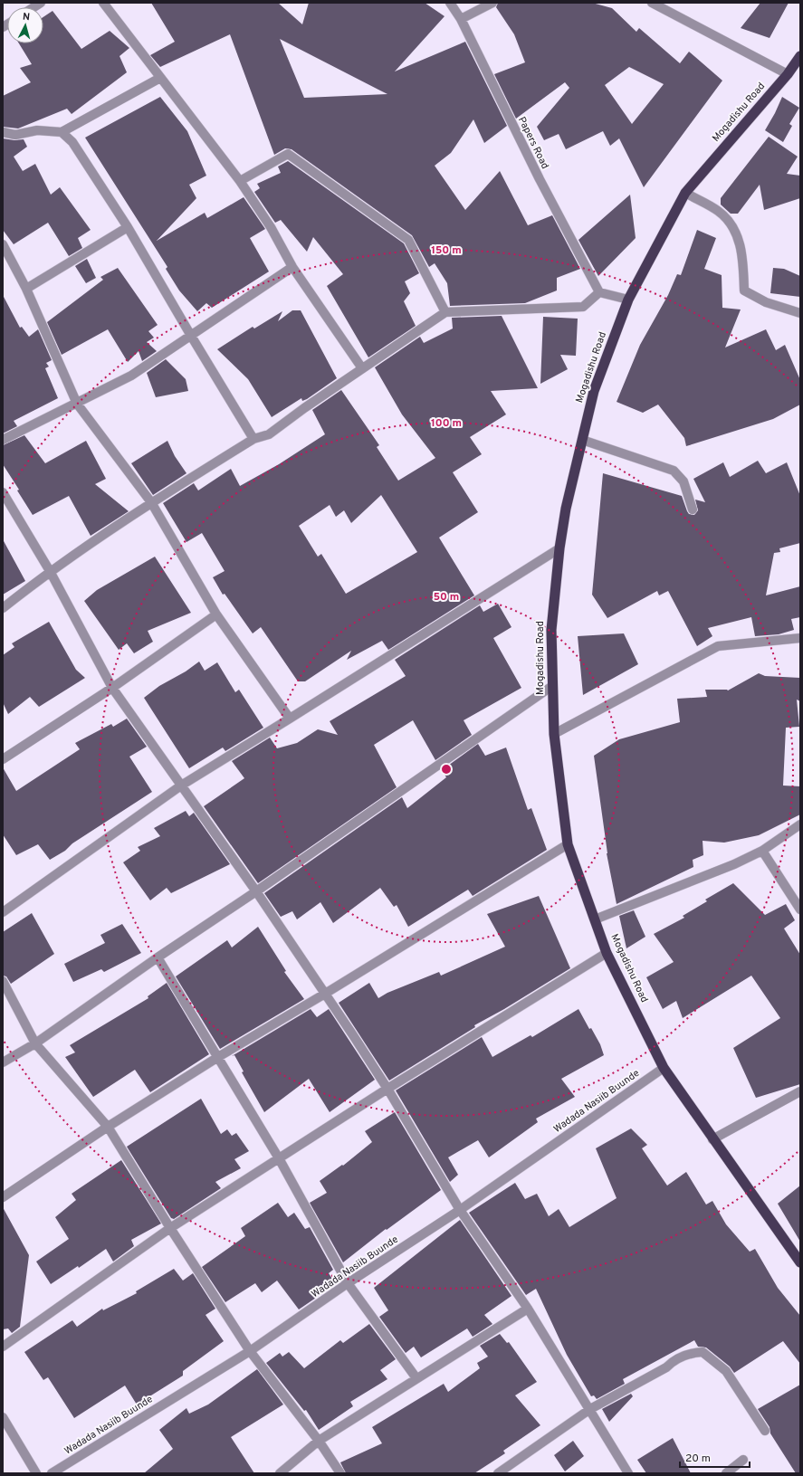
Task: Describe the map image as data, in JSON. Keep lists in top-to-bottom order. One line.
{"streets":{"highway":["Mogadishu Road"],"street":["Papers Road","Wadada Nasiib Buunde"]},"crossings":[["Mogadishu Road","Wadada Nasiib Buunde"]],"scale_bar":"20 m","north":"top","rings":["150 m","100 m","50 m"]}
